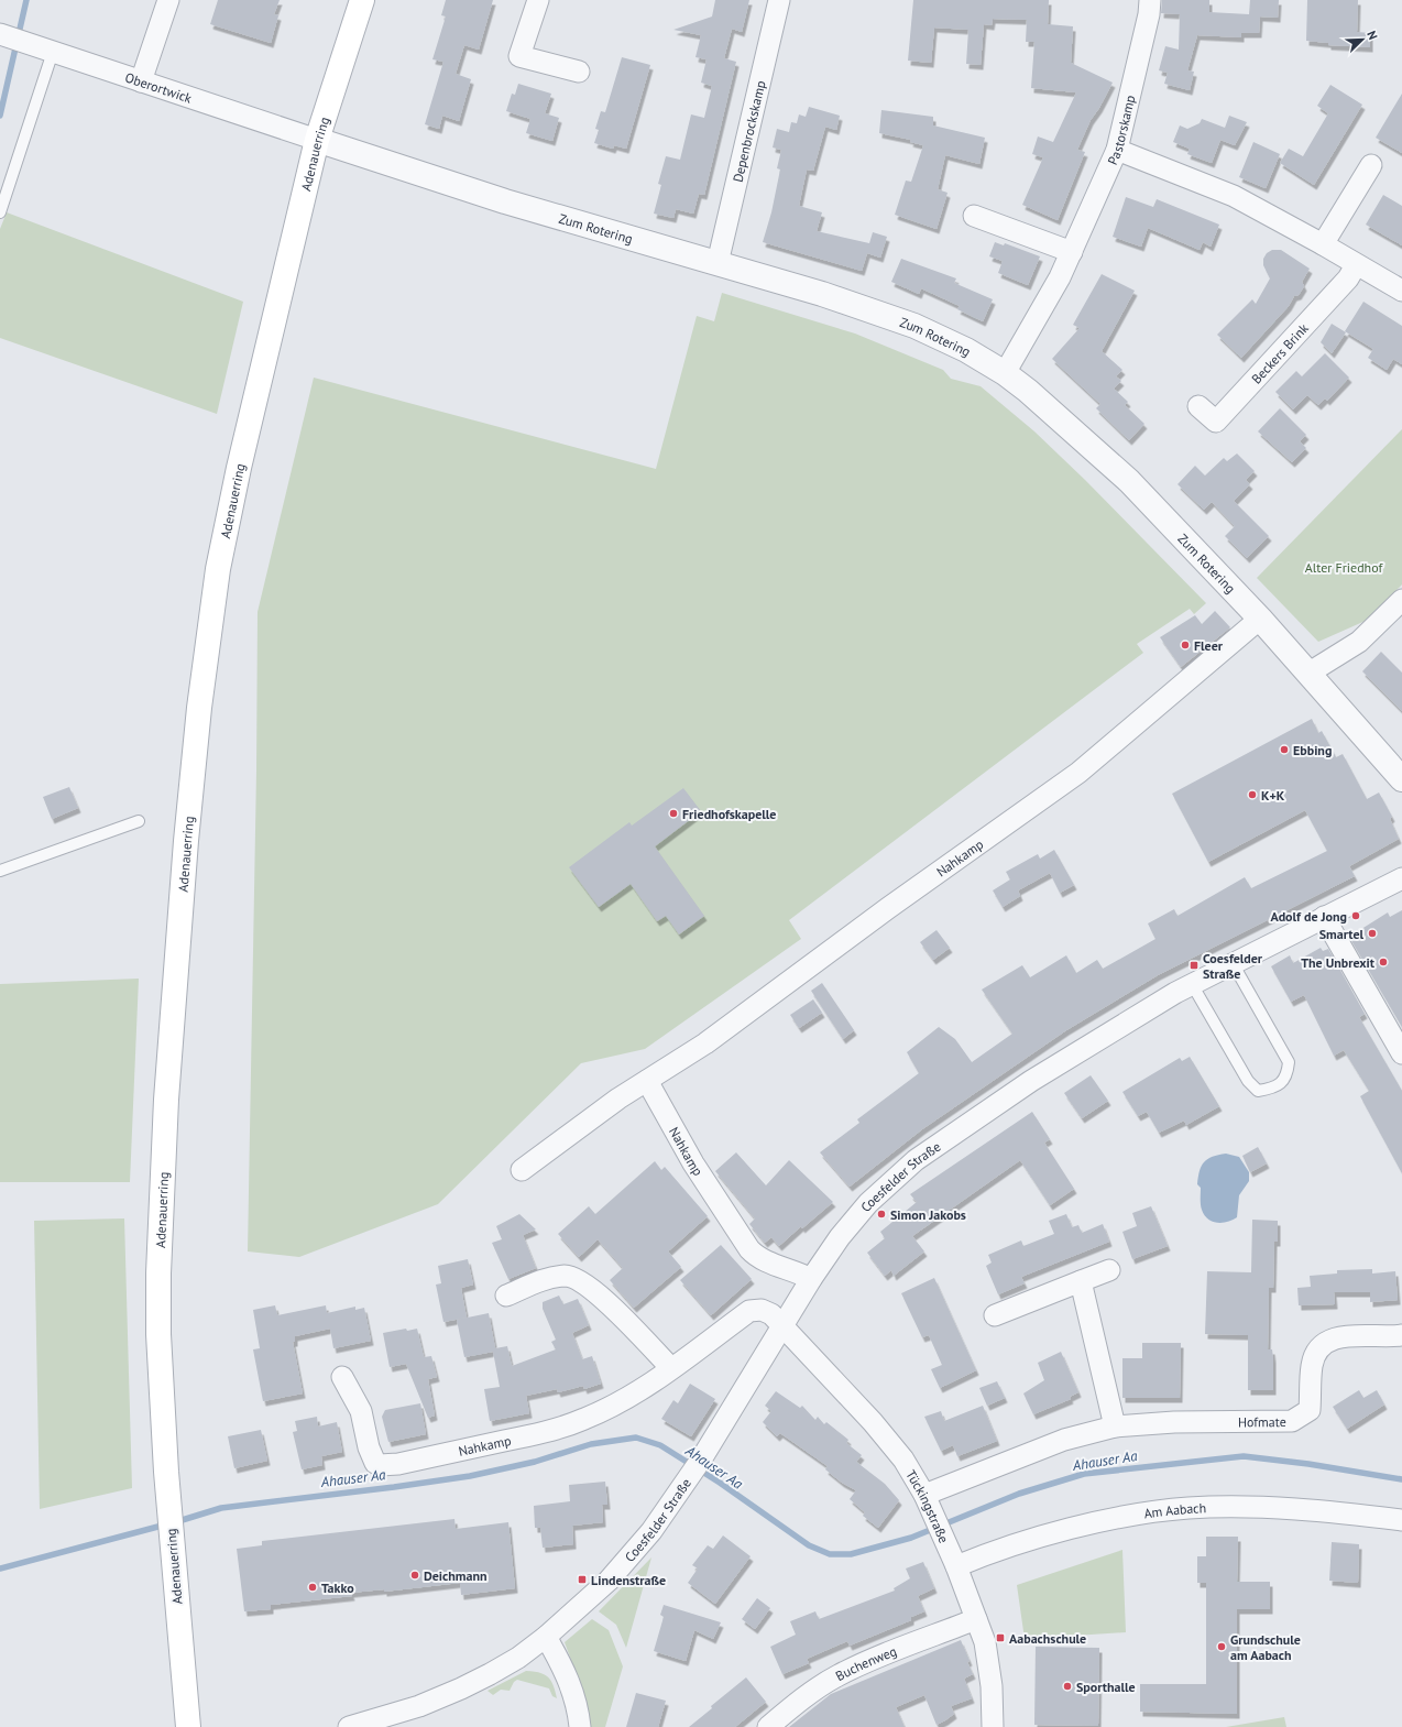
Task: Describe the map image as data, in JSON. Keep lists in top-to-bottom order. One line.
{"streets":{"main road":["Adenauerring"],"street":["Oberortwick","Pastorskamp","Depenbrockskamp","Zum Rotering","Beckers Brink","Nahkamp","Coesfelder Straße","Hofmate","Tückingstraße","Am Aabach","Buchenweg"]},"crossings":[["Oberortwick","Adenauerring"],["Oberortwick","Zum Rotering"],["Pastorskamp","Zum Rotering"],["Depenbrockskamp","Zum Rotering"],["Adenauerring","Zum Rotering"],["Zum Rotering","Nahkamp"],["Nahkamp","Coesfelder Straße"],["Nahkamp","Tückingstraße"],["Coesfelder Straße","Tückingstraße"],["Hofmate","Tückingstraße"],["Tückingstraße","Am Aabach"],["Tückingstraße","Buchenweg"]],"water":["Ahauser Aa"],"parks":["Alter Friedhof"],"places":{"other":["Fleer","Ebbing","K+K","Friedhofskapelle","Adolf de Jong","Smartel","The Unbrexit","Simon Jakobs","Deichmann","Takko","Grundschule am Aabach","Sporthalle"],"transit":["Coesfelder Straße","Lindenstraße","Aabachschule"]},"north":"top right"}
